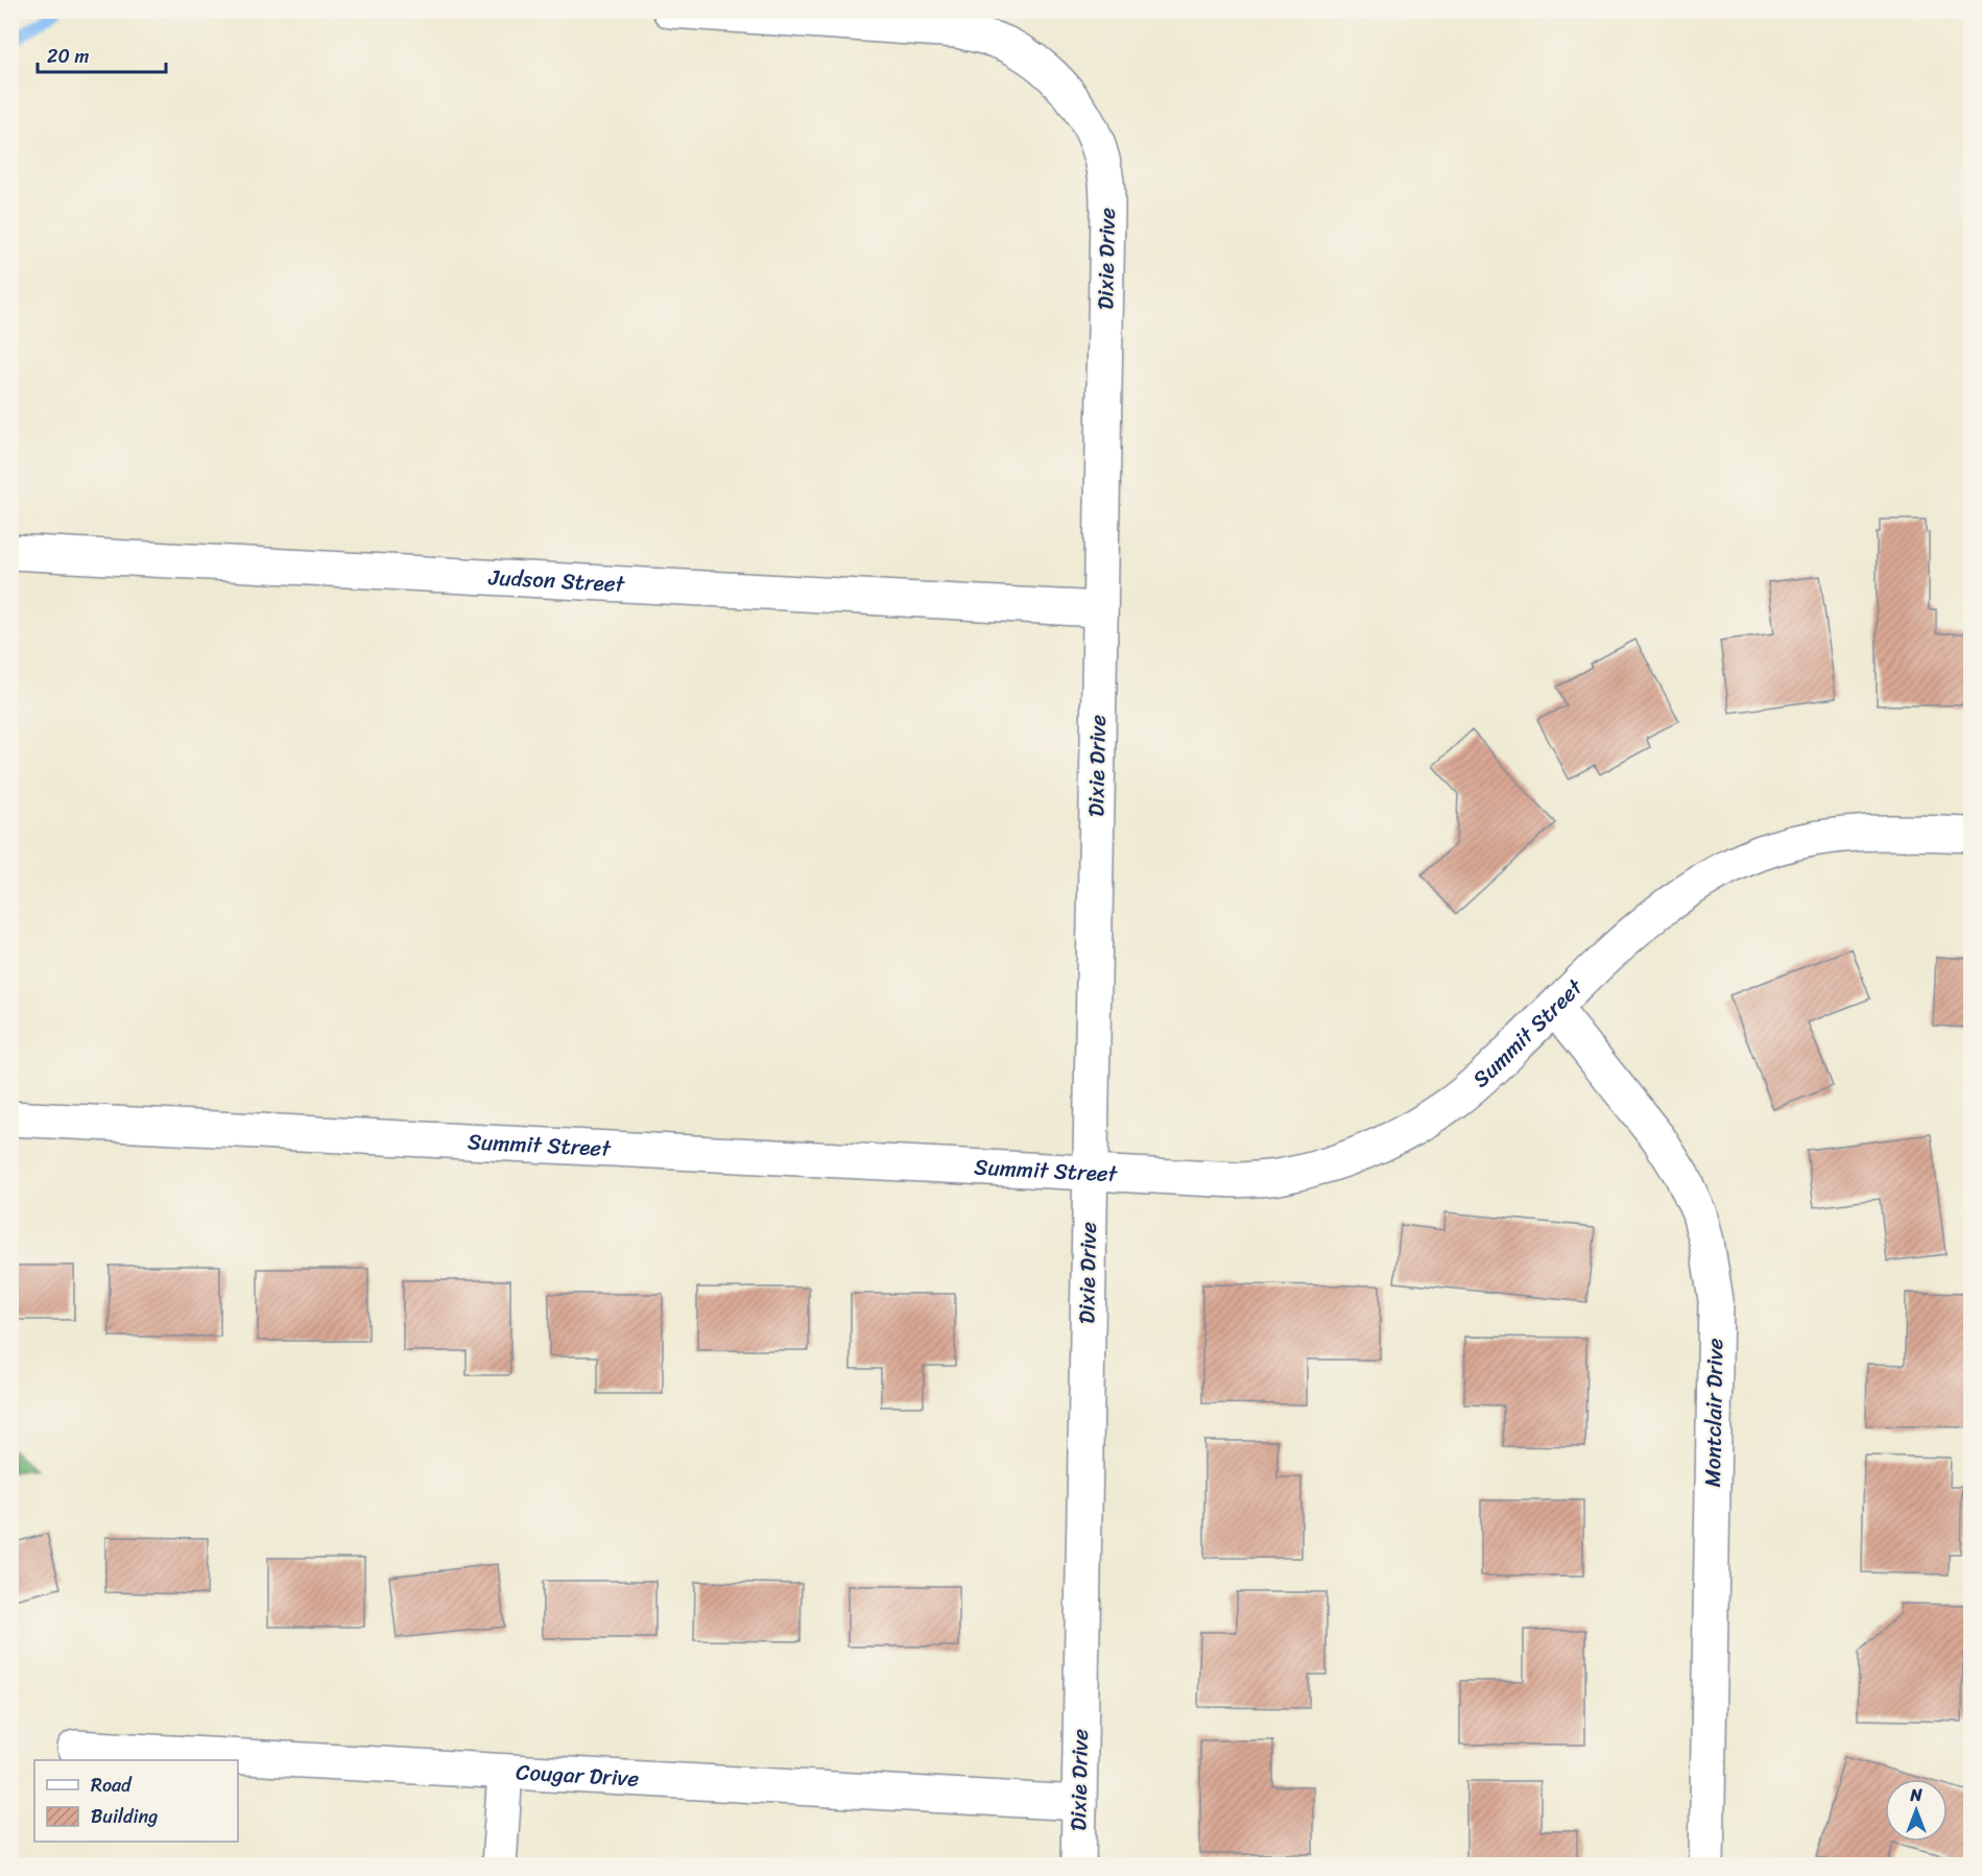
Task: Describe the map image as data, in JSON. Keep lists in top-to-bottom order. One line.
{"streets":{"street":["Dixie Drive","Judson Street","Summit Street","Montclair Drive","Cougar Drive"]},"crossings":[["Dixie Drive","Judson Street"],["Dixie Drive","Summit Street"],["Dixie Drive","Cougar Drive"],["Summit Street","Montclair Drive"]],"legend":["Road","Building"],"scale_bar":"20 m","north":"top"}
